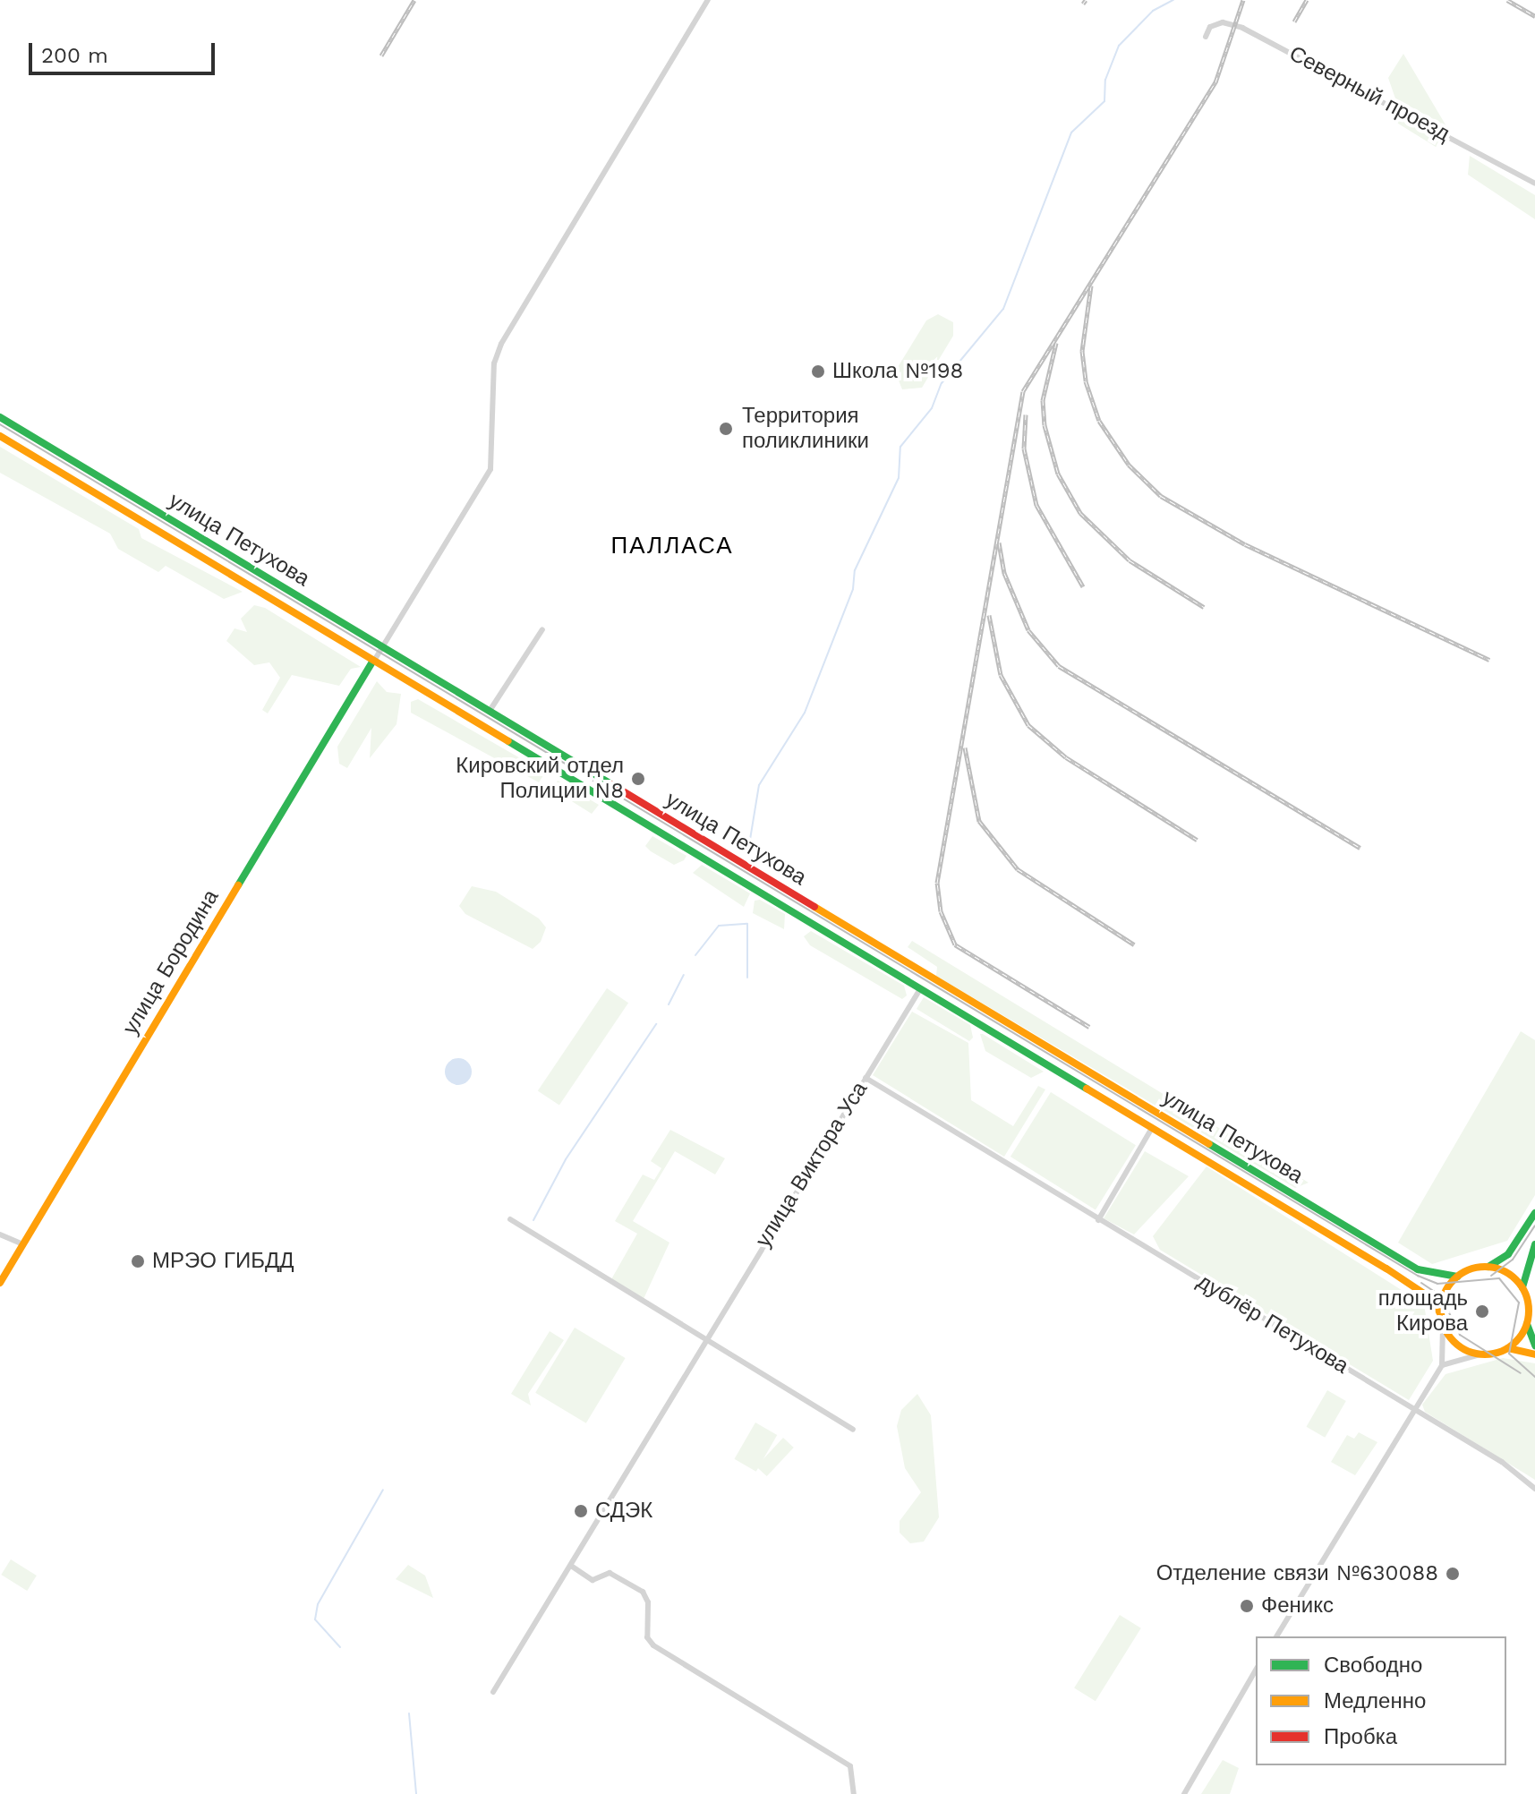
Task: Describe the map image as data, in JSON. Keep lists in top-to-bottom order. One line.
{"streets":{"main road":["улица Петухова","улица Бородина"],"street":["Северный проезд","улица Виктора Уса","дублёр Петухова"]},"crossings":[["улица Петухова","улица Бородина"],["улица Петухова","улица Виктора Уса"],["улица Виктора Уса","дублёр Петухова"]],"districts":["ПАЛЛАСА"],"places":["Школа №198","Территория поликлиники","Кировский отдел Полиции N8","МРЭО ГИБДД","площадь Кирова","СДЭК","Отделение связи №630088","Феникс"],"legend":["Свободно","Медленно","Пробка"],"scale_bar":"200 m"}
